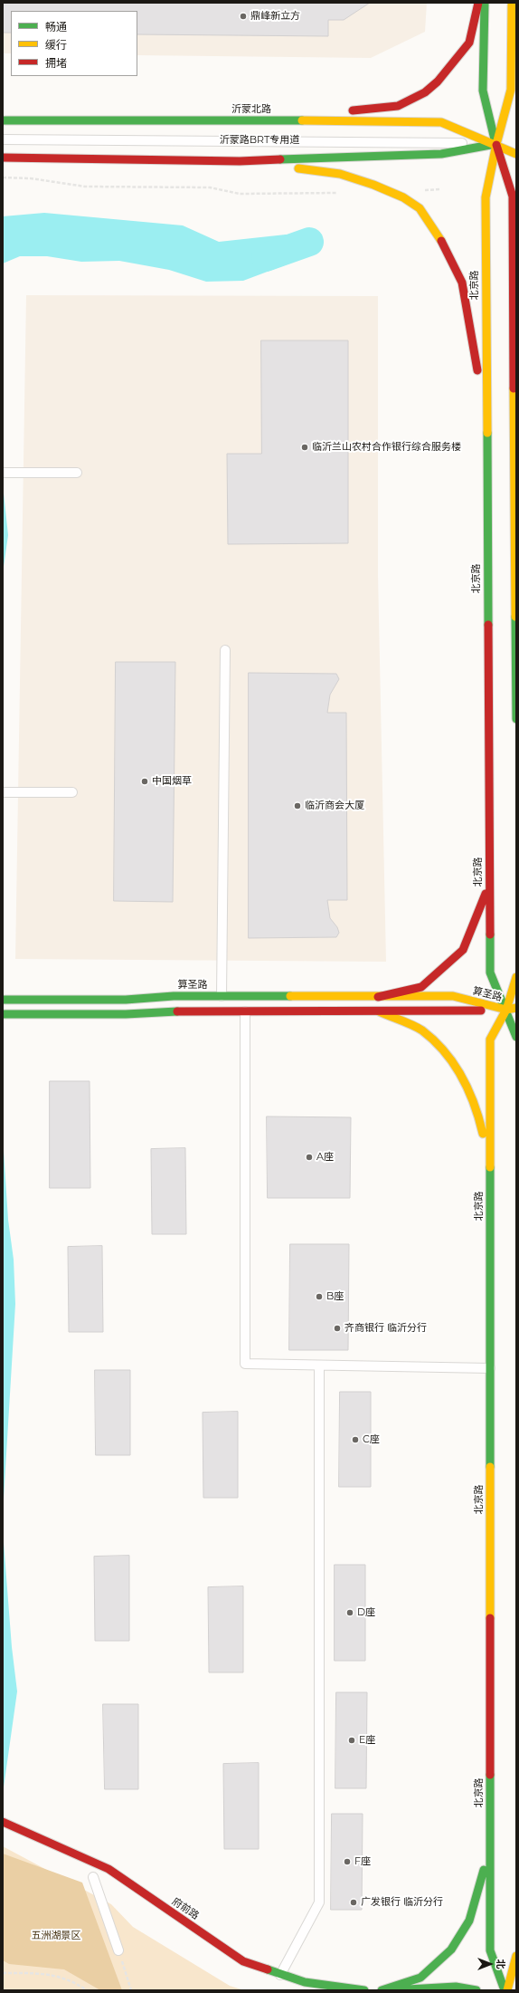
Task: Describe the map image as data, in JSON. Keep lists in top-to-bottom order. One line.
{"streets":{"main road":["沂蒙北路","北京路","算圣路","府前路"],"lane":["沂蒙路BRT专用道"]},"crossings":[["沂蒙北路","沂蒙路BRT专用道"],["沂蒙北路","北京路"],["沂蒙路BRT专用道","北京路"],["北京路","算圣路"]],"parks":["五洲湖景区"],"places":["鼎峰新立方","临沂兰山农村合作银行综合服务楼","中国烟草","临沂商会大厦","A座","B座","齐商银行 临沂分行","C座","D座","E座","F座","广发银行 临沂分行"],"legend":["畅通","缓行","拥堵"],"north":"right"}
